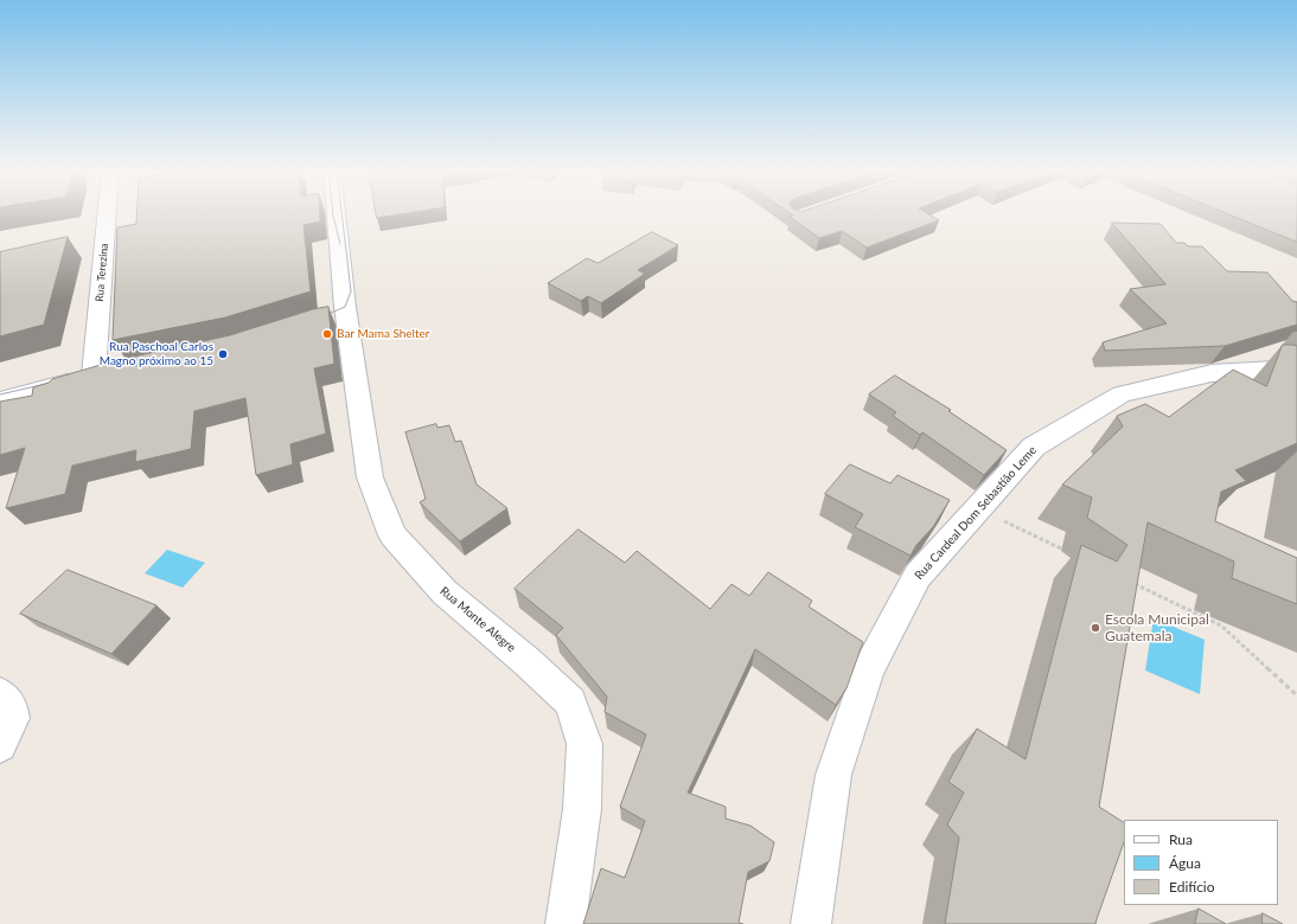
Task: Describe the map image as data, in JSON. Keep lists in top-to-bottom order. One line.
{"streets":{"street":["Rua Terezina","Rua Cardeal Dom Sebastião Leme","Rua Monte Alegre"]},"places":["Bar Mama Shelter","Rua Paschoal Carlos Magno próximo ao 15","Escola Municipal Guatemala"],"legend":["Rua","Água","Edifício"]}
